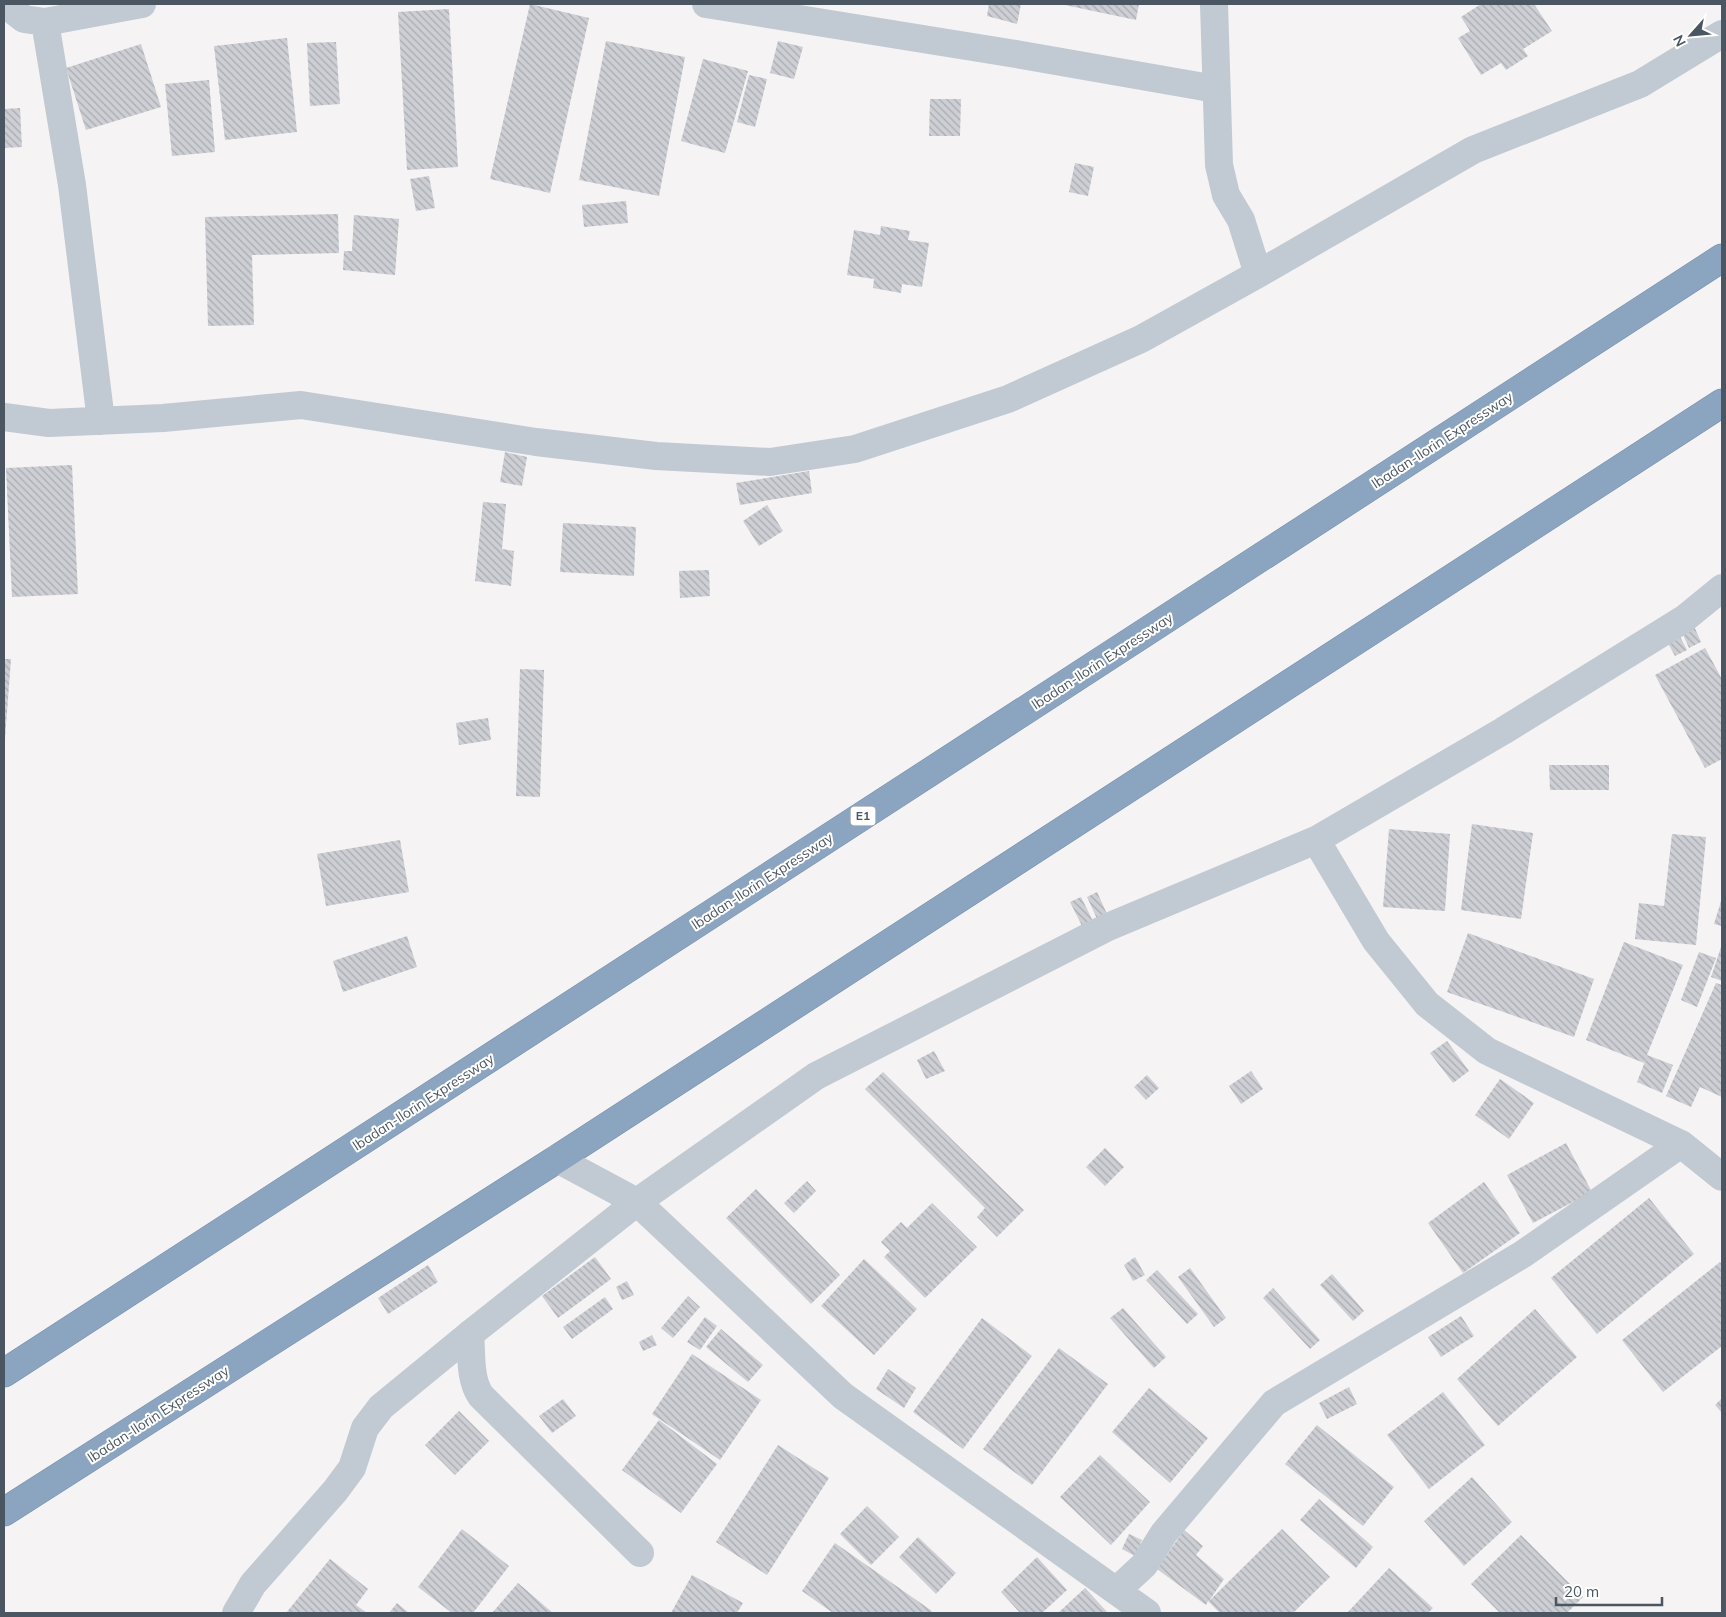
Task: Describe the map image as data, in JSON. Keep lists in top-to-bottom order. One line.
{"streets":{"highway":["Ibadan-Ilorin Expressway","E1"]},"scale_bar":"20 m","north":"bottom left"}
